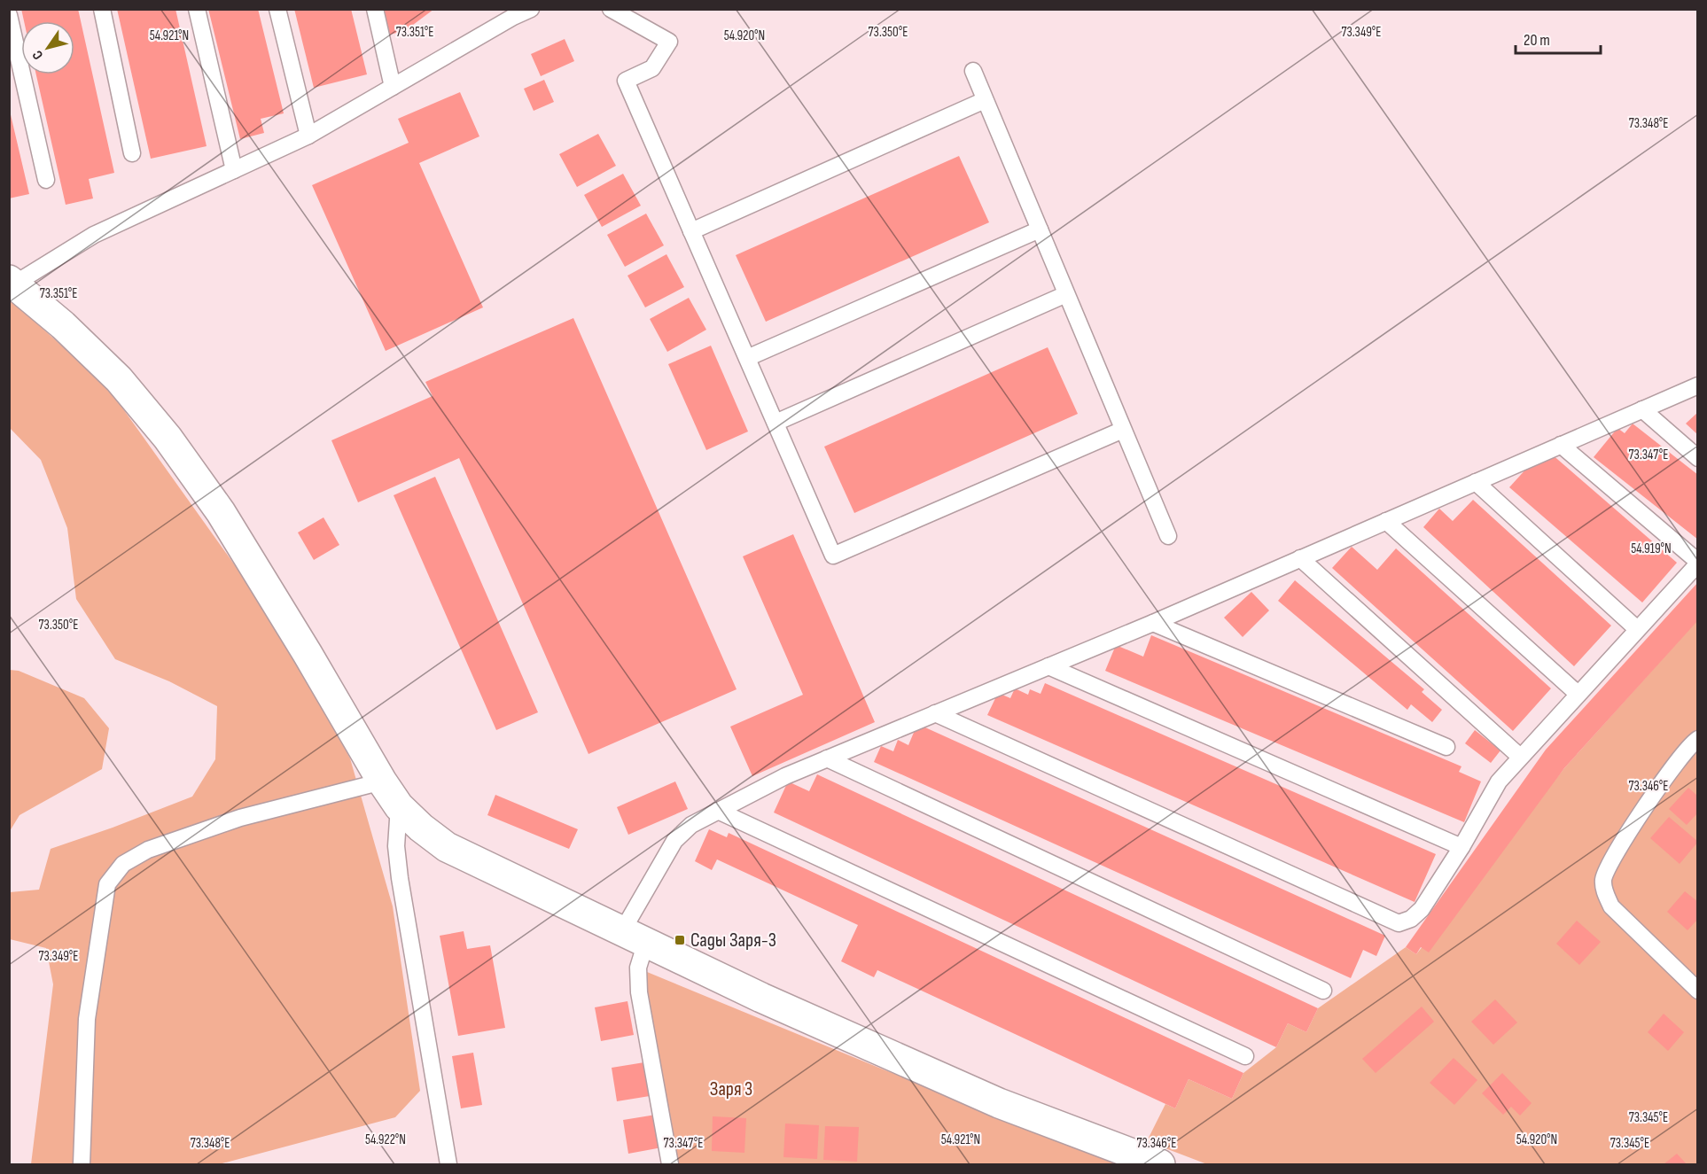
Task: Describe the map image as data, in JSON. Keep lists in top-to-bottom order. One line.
{"parks":["Заря 3"],"places":{"transit":["Сады Заря-3"]},"scale_bar":"20 m","north":"bottom left","coordinates":["73.351°E","73.350°E","73.349°E","54.921°N","54.920°N","73.348°E","73.347°E","54.919°N","73.346°E","73.345°E","54.922°N"]}
